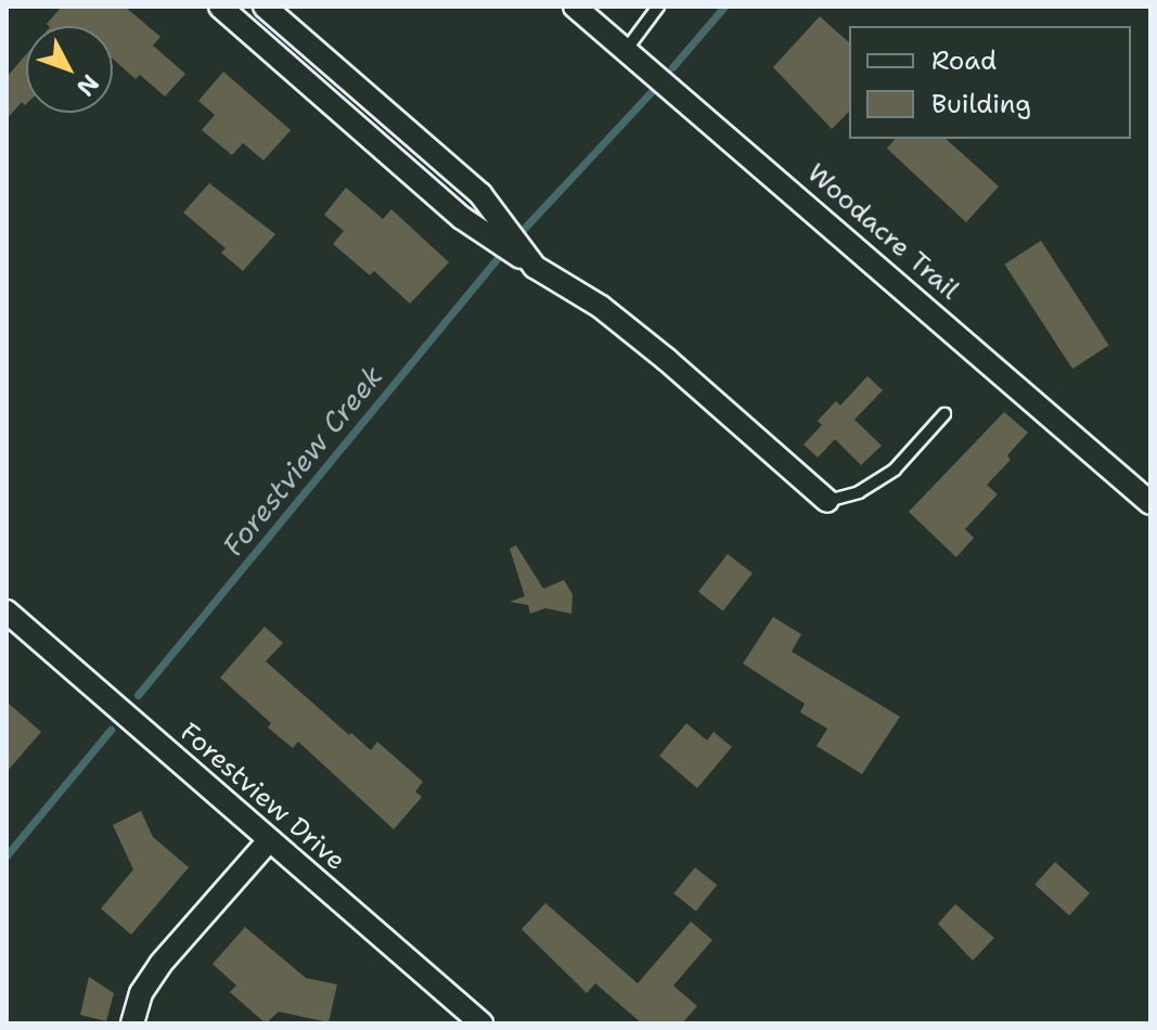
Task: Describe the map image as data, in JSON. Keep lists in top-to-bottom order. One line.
{"streets":{"street":["Woodacre Trail","Forestview Drive"]},"water":["Forestview Creek"],"legend":["Road","Building"],"north":"bottom right"}
